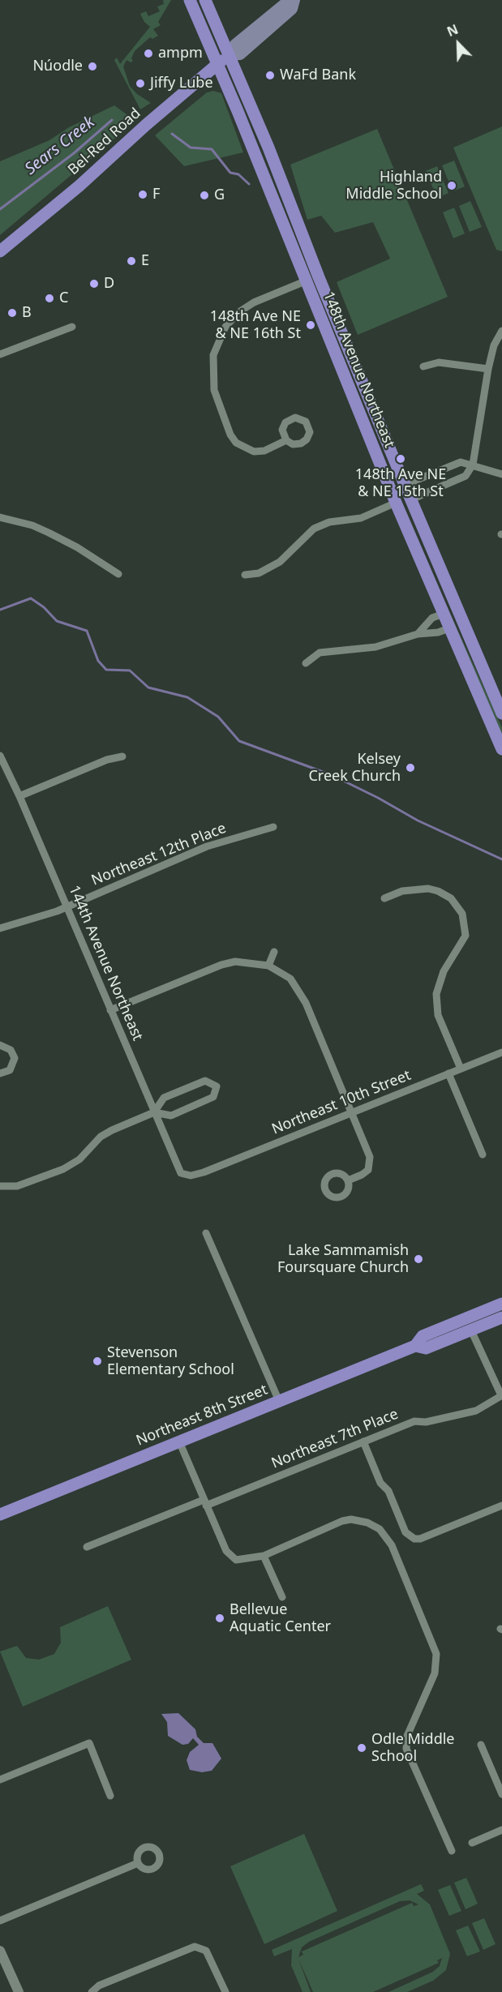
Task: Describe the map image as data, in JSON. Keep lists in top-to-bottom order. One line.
{"streets":{"main road":["Bel-Red Road","148th Avenue Northeast","Northeast 8th Street"],"street":["Northeast 12th Place","144th Avenue Northeast","Northeast 10th Street","Northeast 7th Place"]},"crossings":[["Bel-Red Road","148th Avenue Northeast"],["Northeast 12th Place","144th Avenue Northeast"],["144th Avenue Northeast","Northeast 10th Street"]],"water":["Sears Creek"],"places":["ampm","Núodle","WaFd Bank","Jiffy Lube","Highland Middle School","F","G","E","D","C","B","148th Ave NE & NE 16th St","148th Ave NE & NE 15th St","Kelsey Creek Church","Lake Sammamish Foursquare Church","Stevenson Elementary School","Bellevue Aquatic Center","Odle Middle School"],"north":"top left"}
